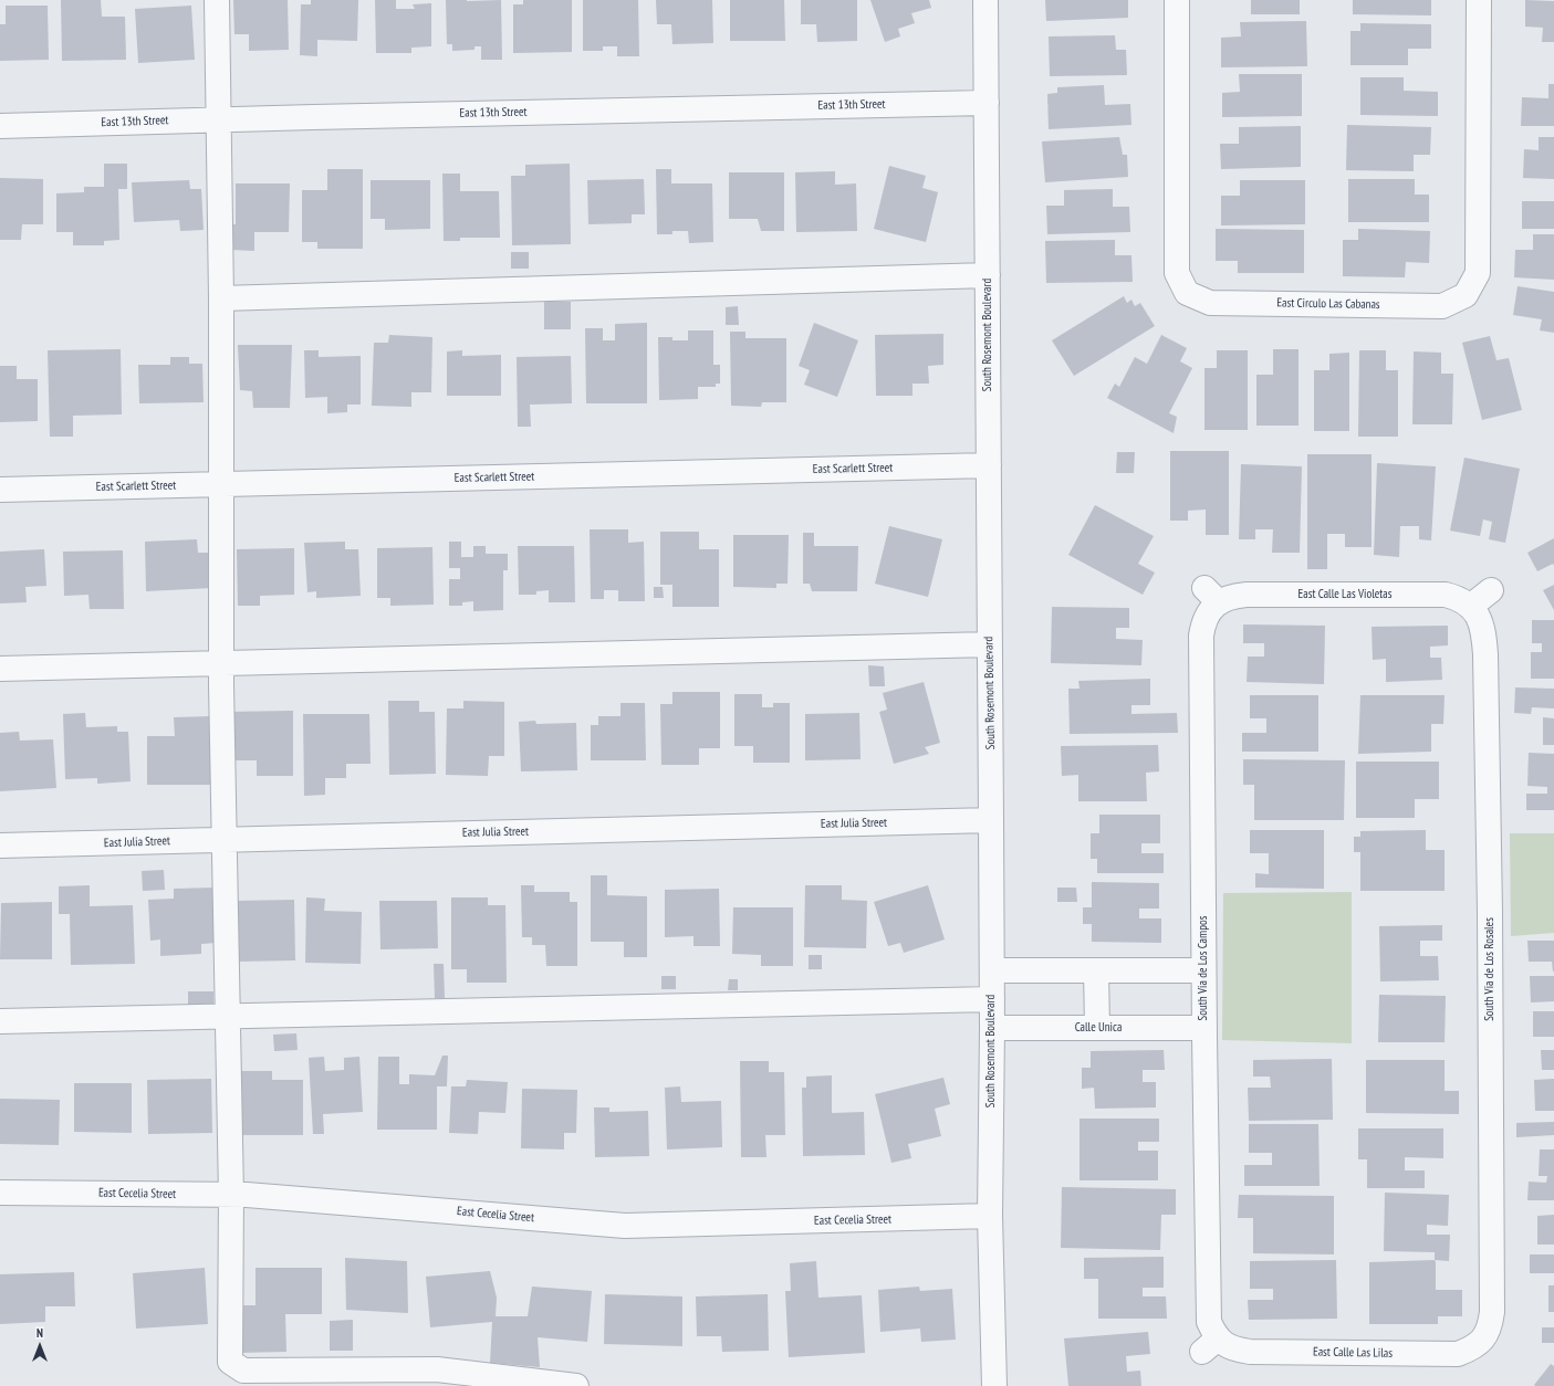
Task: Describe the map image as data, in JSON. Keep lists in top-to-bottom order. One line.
{"streets":{"street":["East 13th Street","East Circulo Las Cabanas","South Rosemont Boulevard","East Scarlett Street","East Calle Las Violetas","East Julia Street","South Via de Los Campos","South Via de Los Rosales","Calle Unica","East Cecelia Street","East Calle Las Lilas"]},"crossings":[["East 13th Street","South Rosemont Boulevard"],["South Rosemont Boulevard","East Scarlett Street"],["South Rosemont Boulevard","East Julia Street"],["South Rosemont Boulevard","Calle Unica"],["South Rosemont Boulevard","East Cecelia Street"],["East Calle Las Violetas","South Via de Los Campos"],["East Calle Las Violetas","South Via de Los Rosales"],["South Via de Los Campos","Calle Unica"],["South Via de Los Campos","East Calle Las Lilas"],["South Via de Los Rosales","East Calle Las Lilas"]],"north":"top"}
